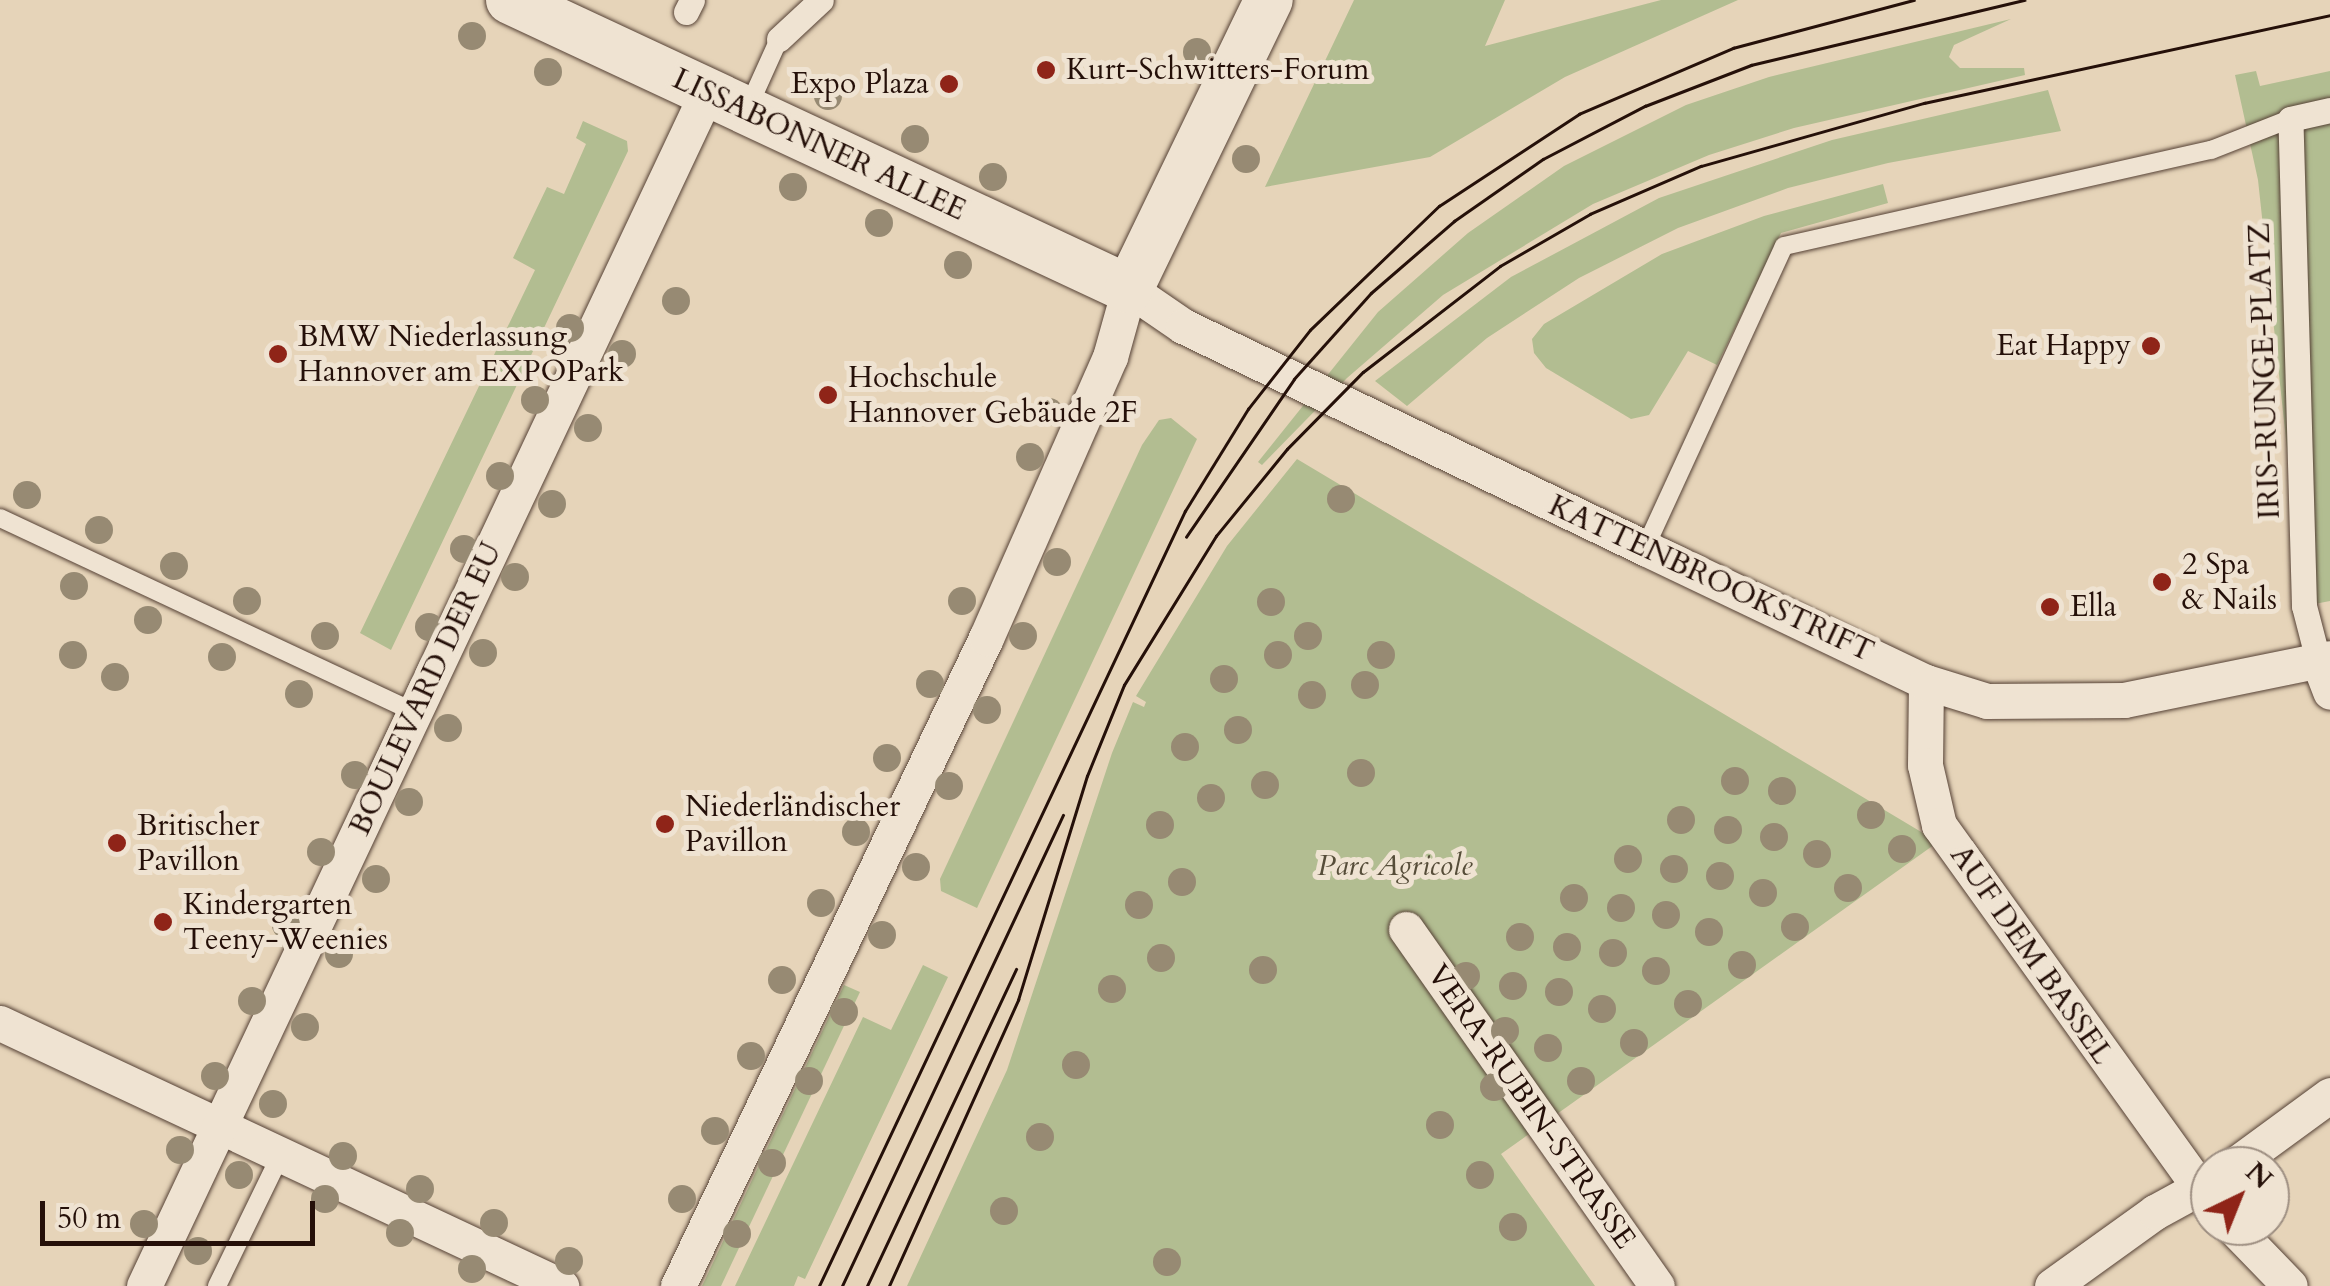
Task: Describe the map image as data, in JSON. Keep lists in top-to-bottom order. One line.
{"streets":{"main road":["LISSABONNER ALLEE"],"street":["IRIS-RUNGE-PLATZ","KATTENBROOKSTRIFT","BOULEVARD DER EU","AUF DEM BASSEL","VERA-RUBIN-STRASSE"]},"crossings":[["LISSABONNER ALLEE","KATTENBROOKSTRIFT"],["LISSABONNER ALLEE","BOULEVARD DER EU"],["IRIS-RUNGE-PLATZ","KATTENBROOKSTRIFT"],["KATTENBROOKSTRIFT","AUF DEM BASSEL"]],"parks":["Parc Agricole"],"places":["Kurt-Schwitters-Forum","Expo Plaza","Eat Happy","BMW Niederlassung Hannover am EXPOPark","Hochschule Hannover Gebäude 2F","2 Spa & Nails","Ella","Niederländischer Pavillon","Britischer Pavillon","Kindergarten Teeny-Weenies"],"scale_bar":"50 m","north":"top right"}
